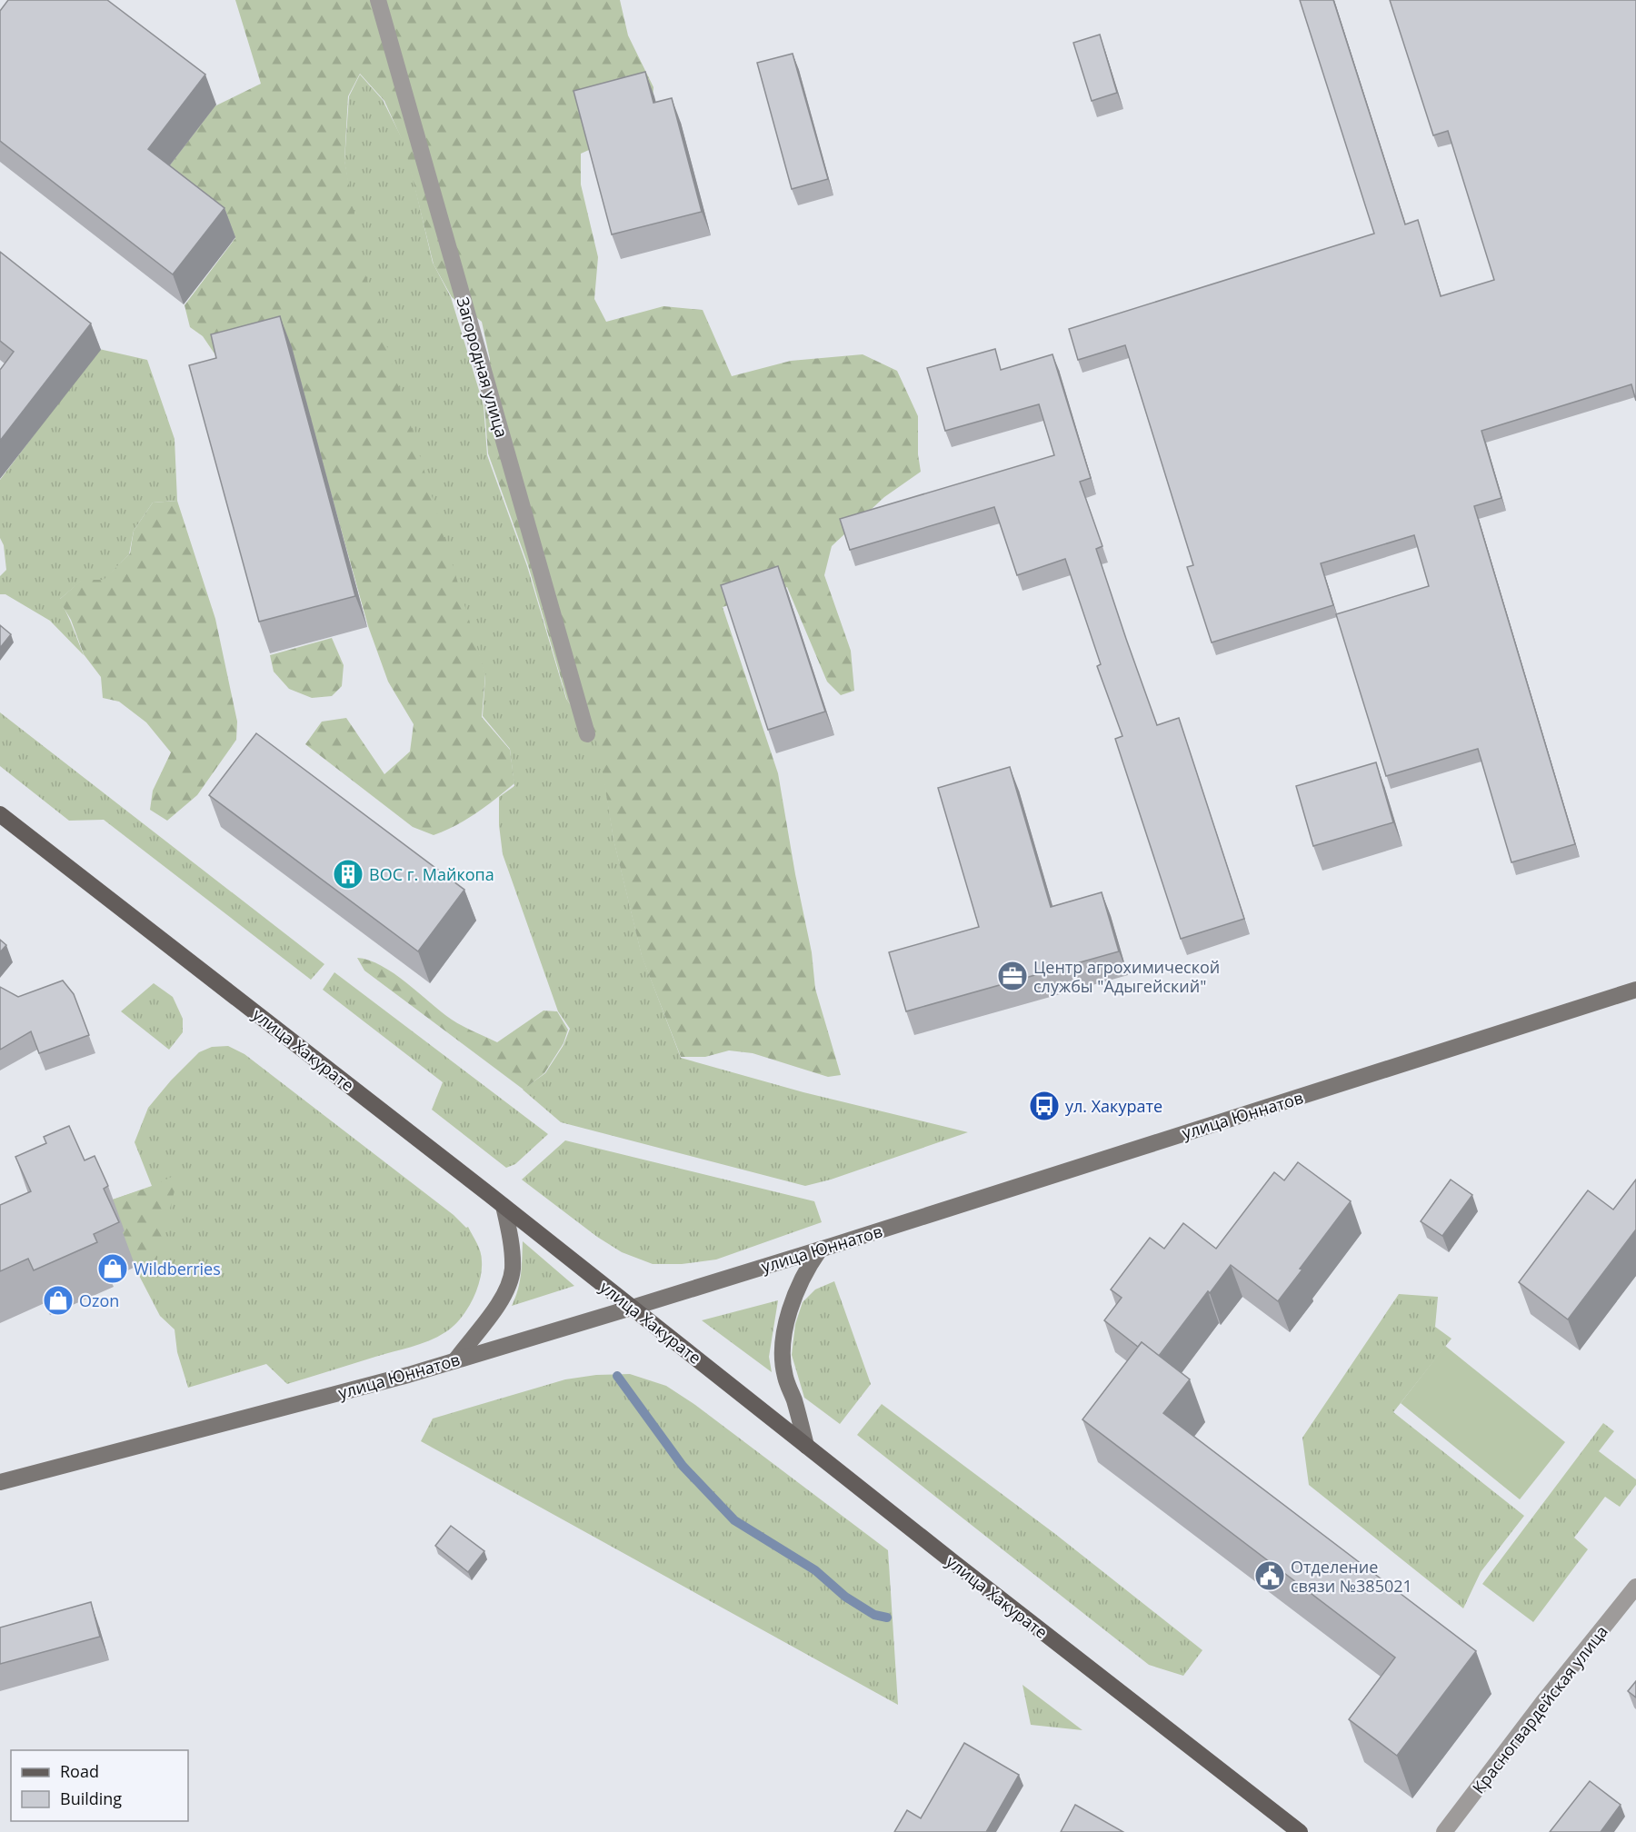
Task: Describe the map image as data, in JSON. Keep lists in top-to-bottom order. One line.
{"streets":{"main road":["улица Хакурате","улица Юннатов"],"street":["Загородная улица","Красногвардейская улица"]},"crossings":[["улица Хакурате","улица Юннатов"]],"places":{"building":["ВОС г. Майкопа"],"office":["Центр агрохимической службы \"Адыгейский\""],"bus stop":["ул. Хакурате"],"shop":["Wildberries","Ozon"],"public building":["Отделение связи №385021"]},"legend":["Road","Building"]}
